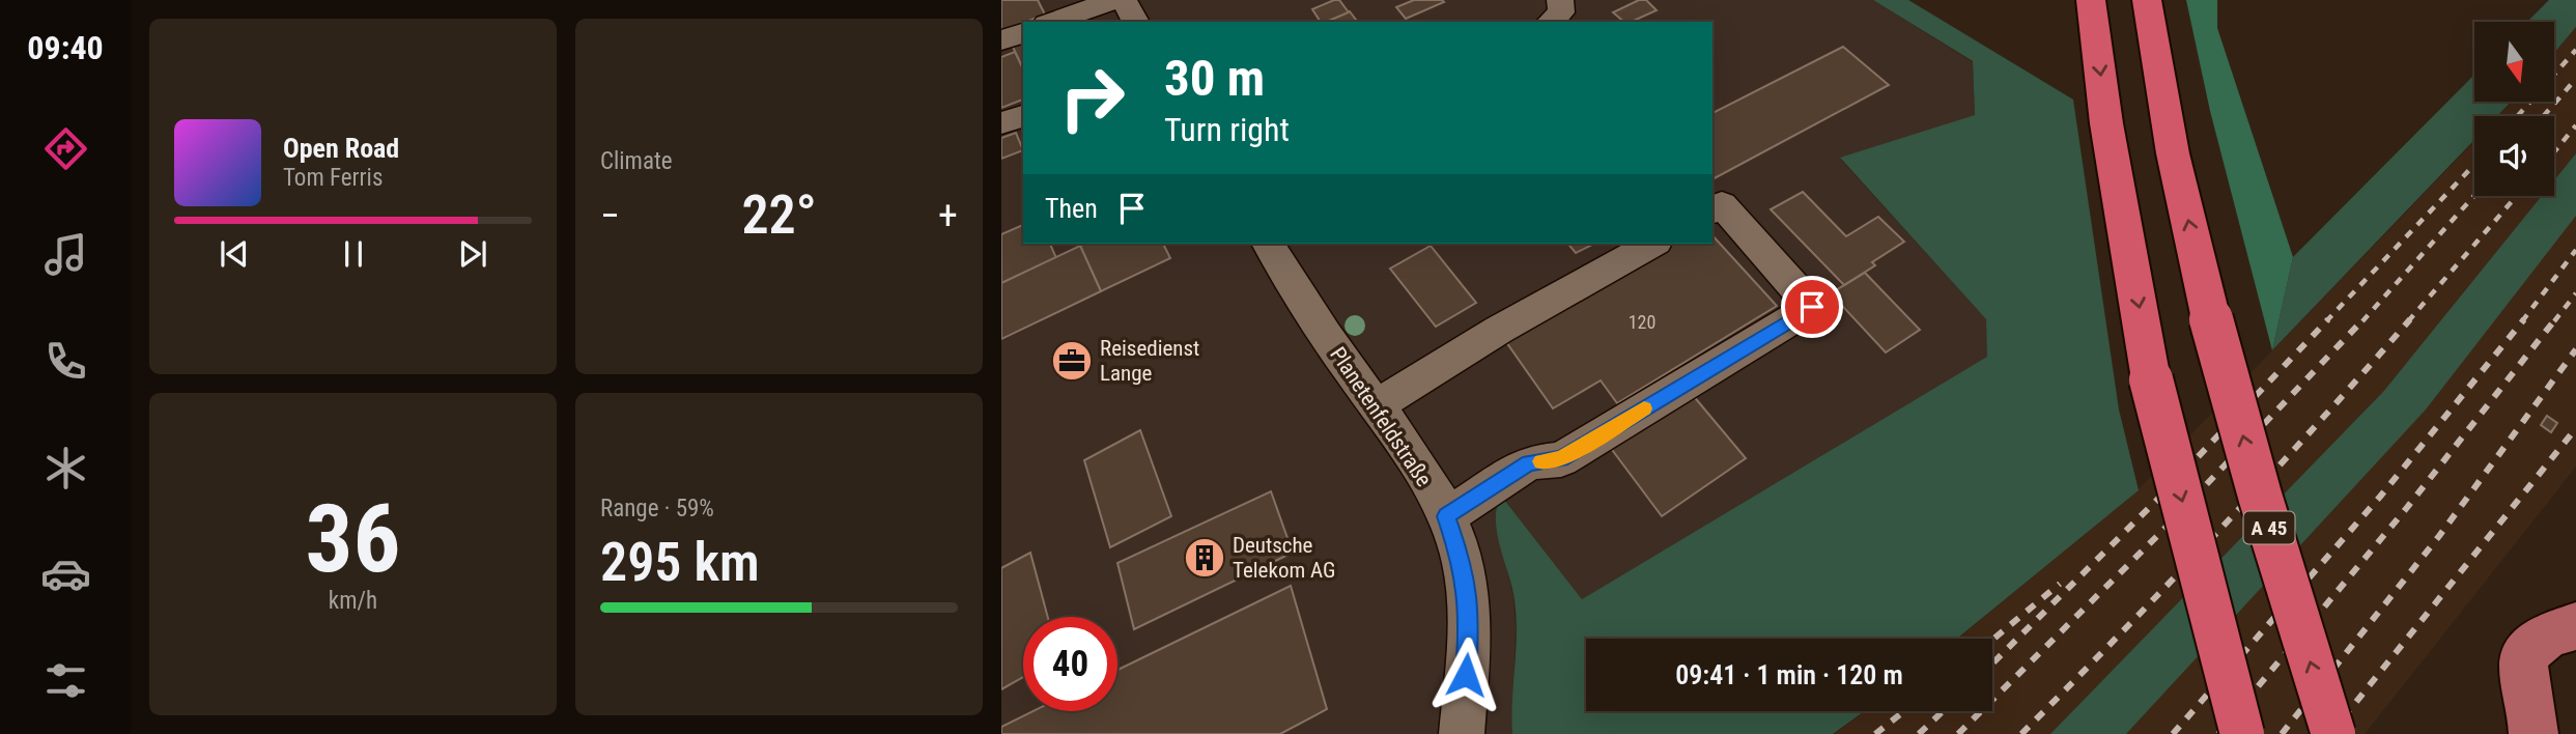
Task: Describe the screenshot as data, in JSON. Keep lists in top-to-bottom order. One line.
{"streets":{"highway":["A 45"],"street":["Planetenfeldstraße"]},"places":{"office":["Reisedienst Lange"],"building":["Deutsche Telekom AG"]},"house_numbers":["120"],"north":"bottom","page":{"tabs":"09:40","tile":["Climate",["36","km/h"],["Range · 59%","295 km"]],"turn":["30 m","Turn right"],"song":["Open Road","Tom Ferris"],"then":"Then","heat":["−","22°","+"],"limit":"40","trip":"09:41 · 1 min · 120 m"}}
